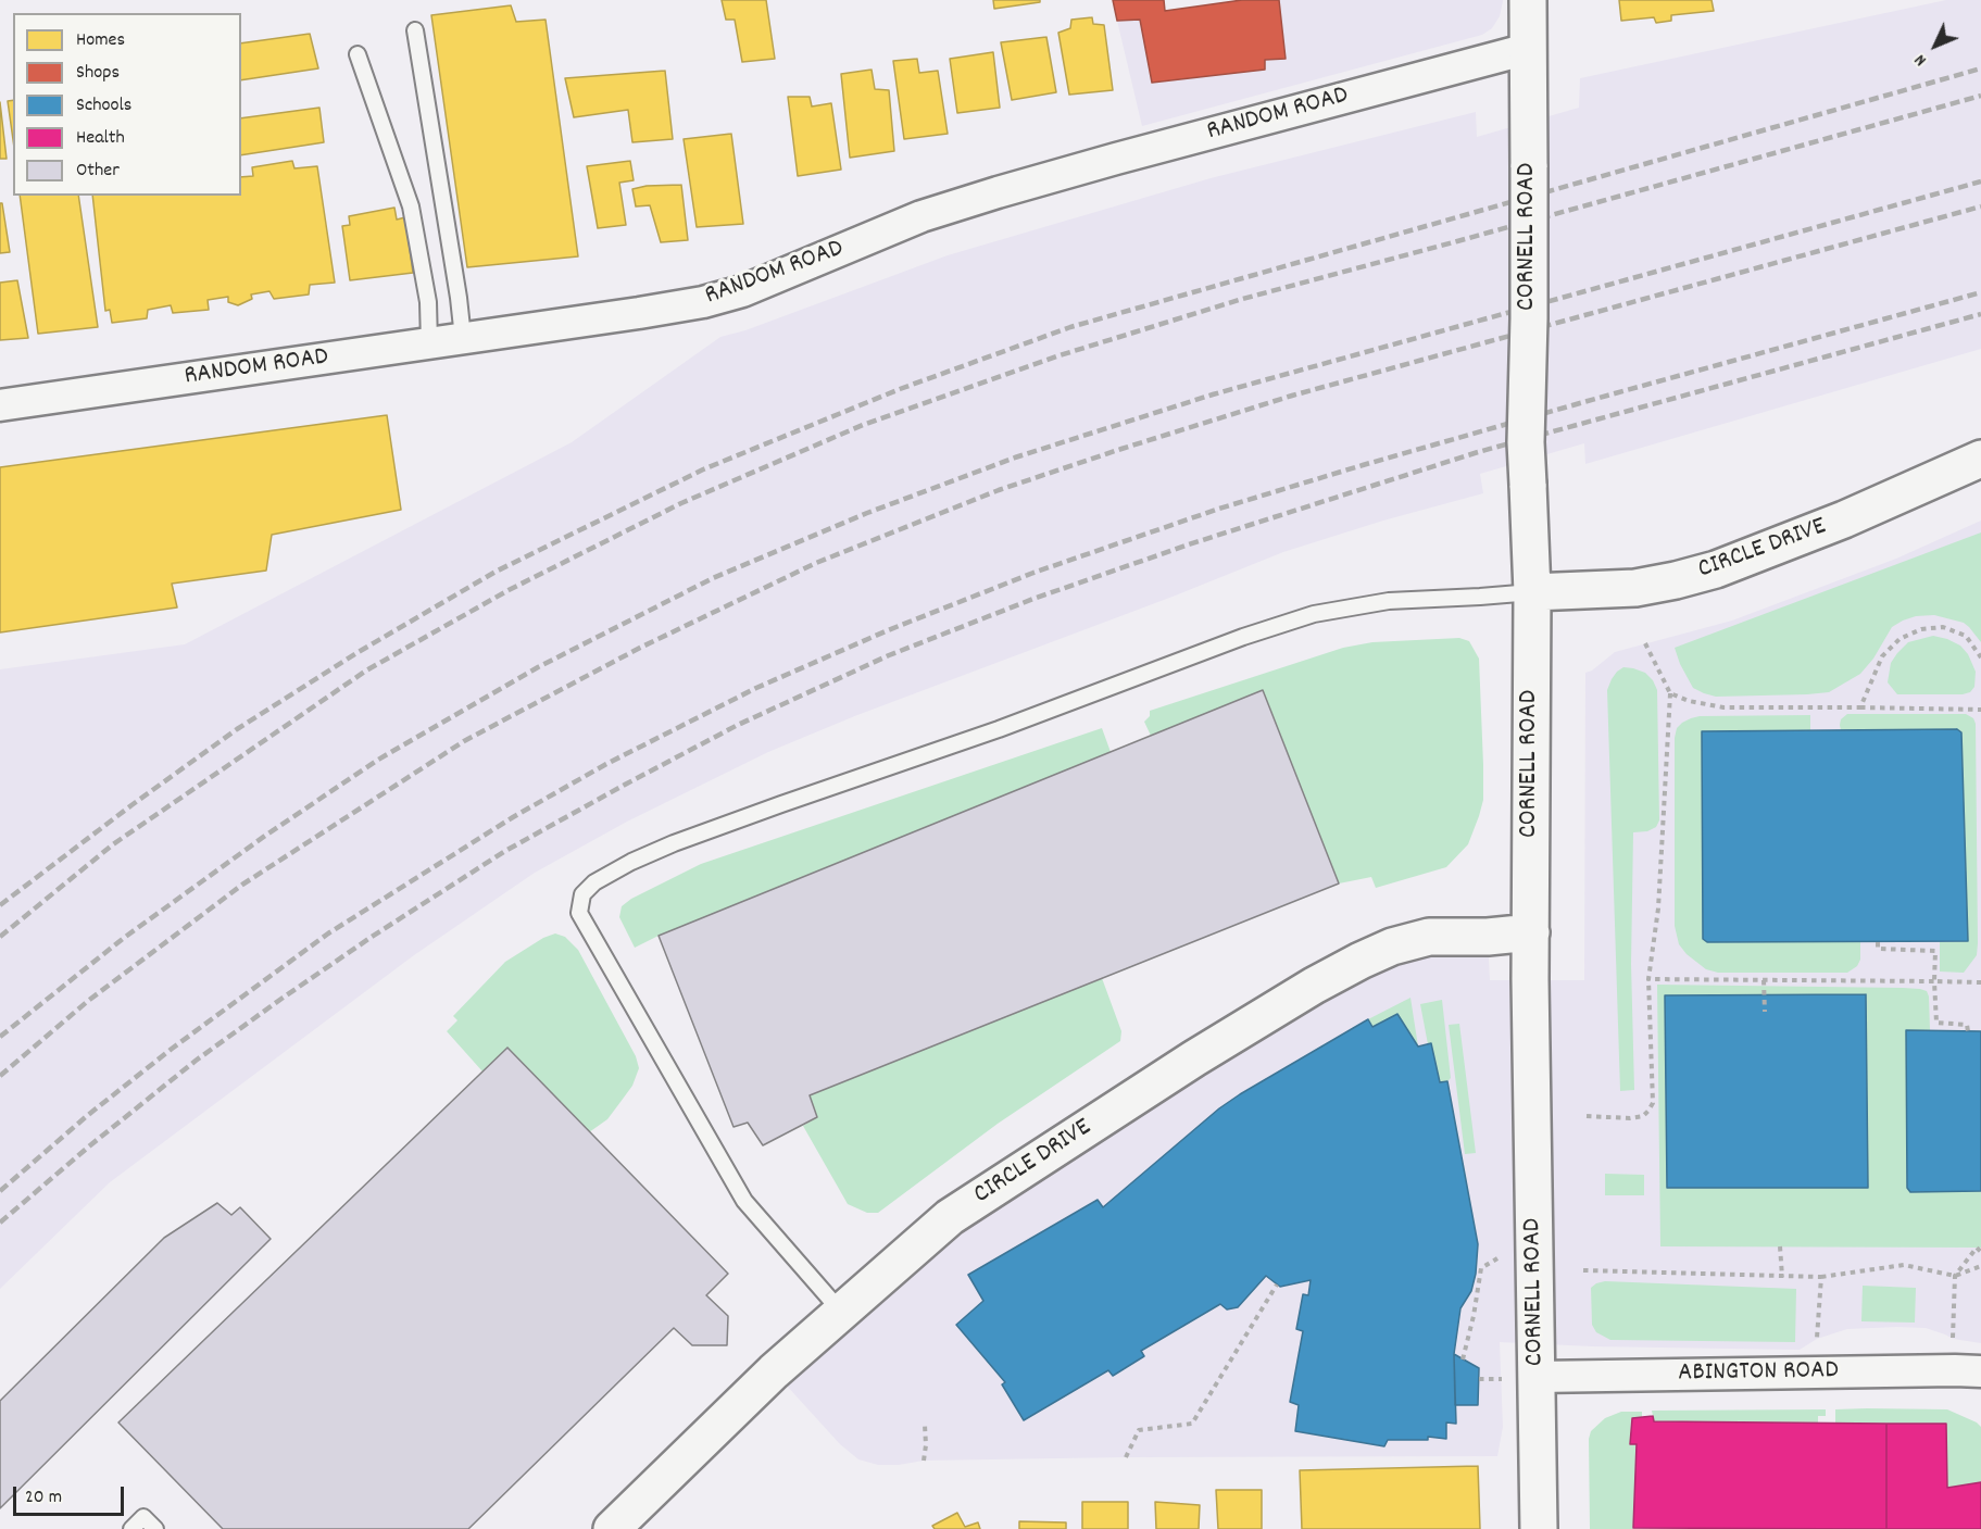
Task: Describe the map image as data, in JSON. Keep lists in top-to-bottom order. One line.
{"streets":{"street":["RANDOM ROAD","CORNELL ROAD","CIRCLE DRIVE","ABINGTON ROAD"]},"crossings":[["RANDOM ROAD","CORNELL ROAD"],["CORNELL ROAD","CIRCLE DRIVE"],["CORNELL ROAD","ABINGTON ROAD"]],"legend":["Homes","Shops","Schools","Health","Other"],"scale_bar":"20 m","north":"bottom left"}
